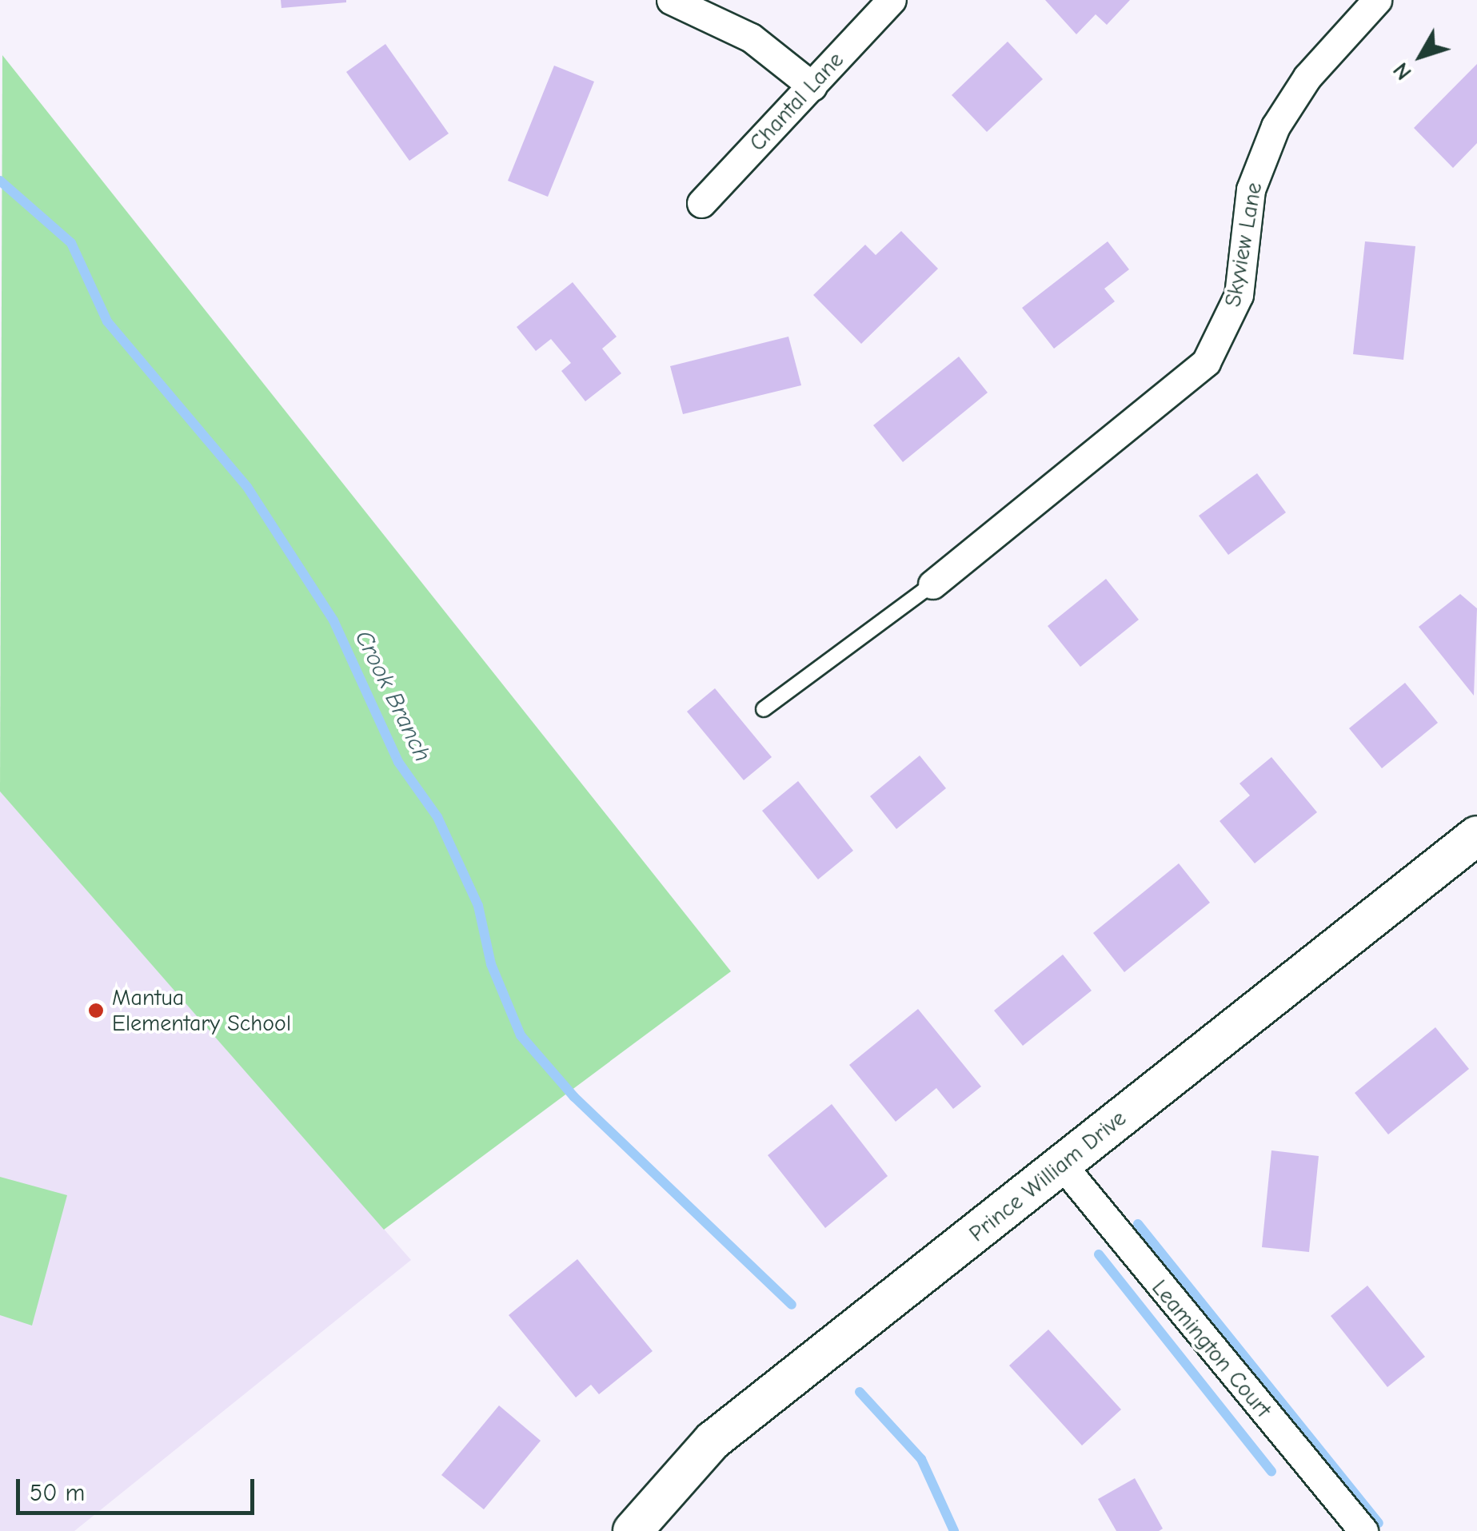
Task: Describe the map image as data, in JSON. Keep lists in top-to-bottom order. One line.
{"streets":{"street":["Chantal Lane","Skyview Lane","Prince William Drive","Leamington Court"]},"crossings":[["Prince William Drive","Leamington Court"]],"water":["Crook Branch"],"places":["Mantua Elementary School"],"scale_bar":"50 m","north":"bottom left"}
